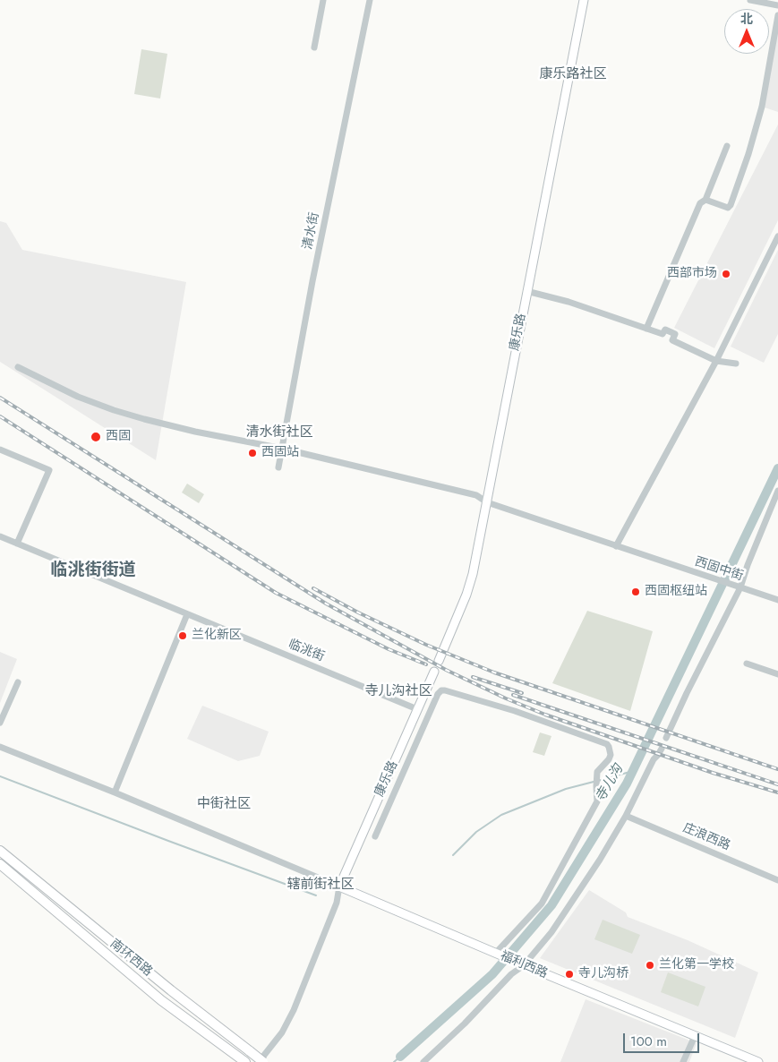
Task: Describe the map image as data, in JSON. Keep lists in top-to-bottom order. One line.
{"streets":{"highway":["南环西路"],"main road":["康乐路","福利西路"],"street":["清水街","西固中街","临洮街","庄浪西路"]},"crossings":[["清水街","西固中街"],["康乐路","西固中街"],["康乐路","临洮街"],["康乐路","福利西路"]],"districts":["康乐路社区","清水街社区","临洮街街道","寺儿沟社区","中街社区","辖前街社区"],"water":["寺儿沟"],"places":["西部市场","西固","西固站","西固枢纽站","兰化新区","兰化第一学校","寺儿沟桥"],"scale_bar":"100 m","north":"top"}
